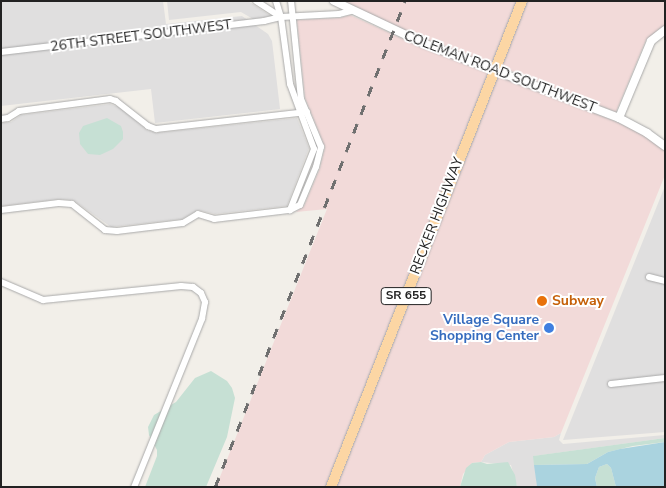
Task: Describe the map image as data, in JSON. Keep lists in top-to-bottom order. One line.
{"streets":{"main road":["RECKER HIGHWAY","SR 655"],"street":["26TH STREET SOUTHWEST","COLEMAN ROAD SOUTHWEST"]},"crossings":[["26TH STREET SOUTHWEST","COLEMAN ROAD SOUTHWEST"],["COLEMAN ROAD SOUTHWEST","RECKER HIGHWAY"]],"places":["Subway","Village Square Shopping Center"]}
